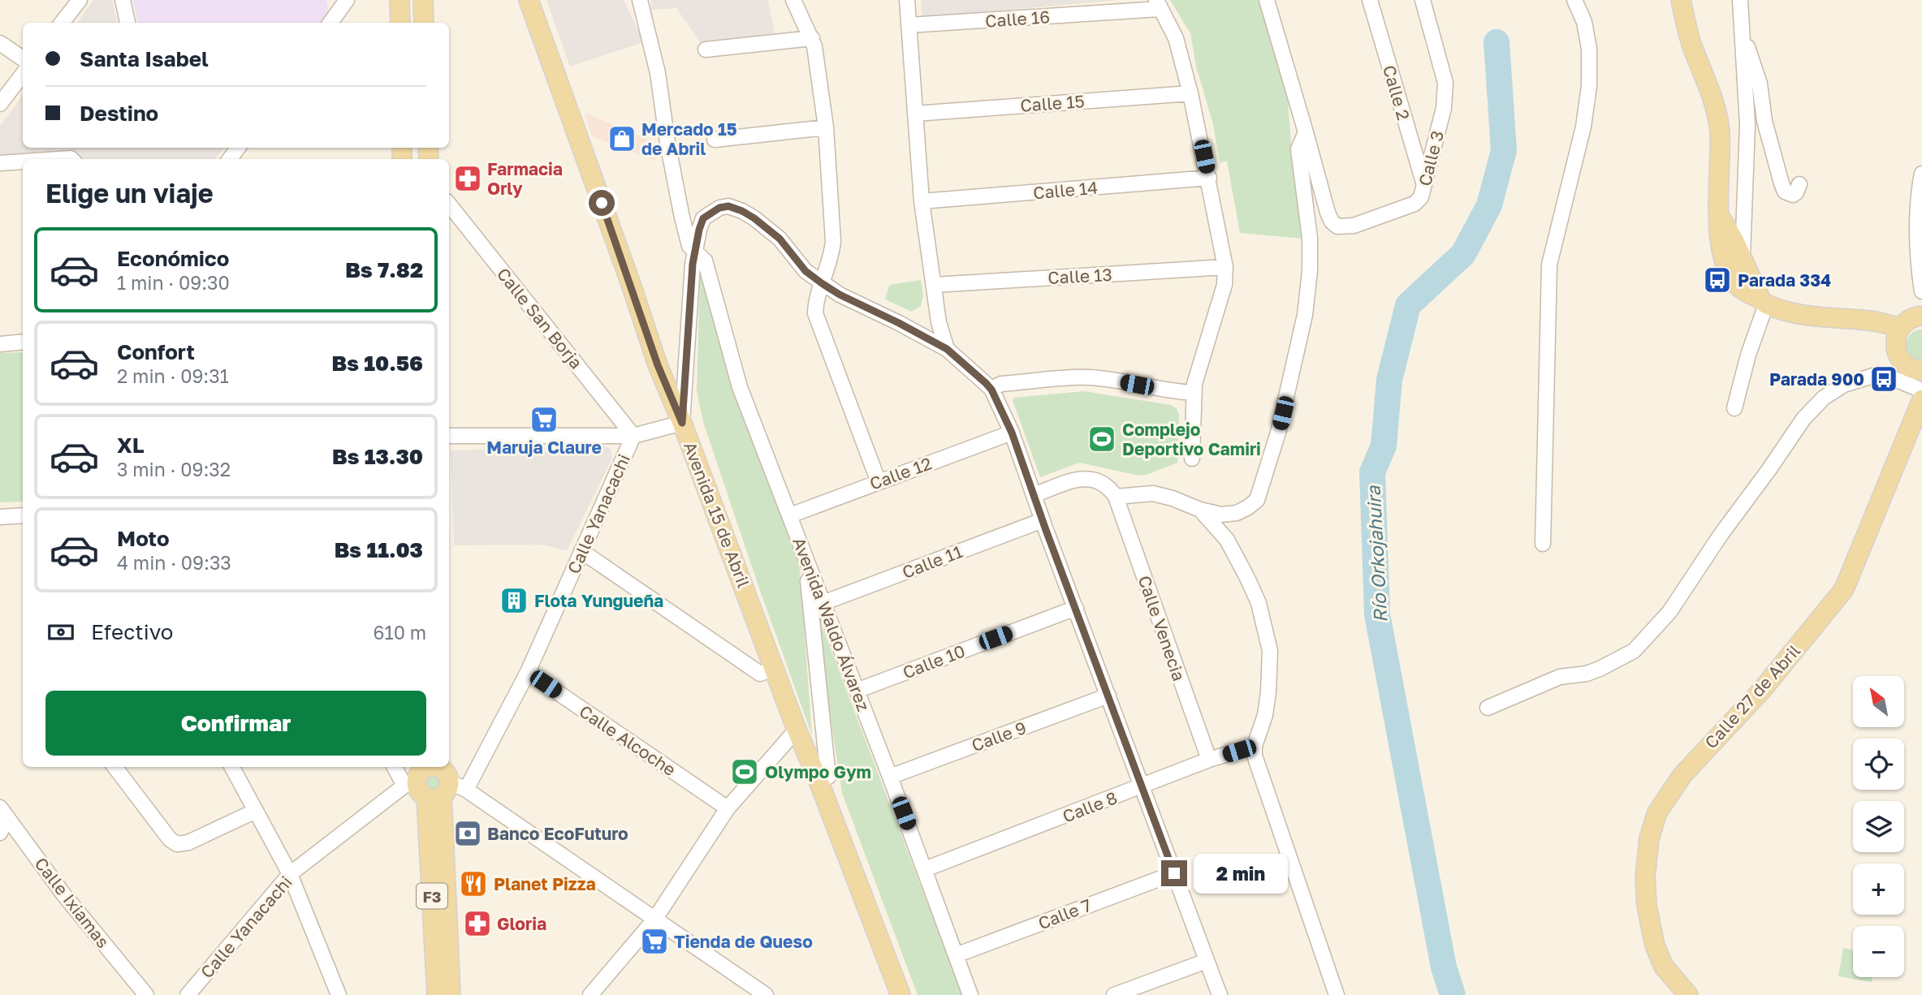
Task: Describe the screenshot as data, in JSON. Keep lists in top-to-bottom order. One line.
{"streets":{"main road":["Avenida 15 de Abril","Calle 27 de Abril","F3"],"street":["Calle 16","Calle 2","Calle 15","Calle 3","Calle 14","Calle 13","Calle San Borja","Calle 12","Calle Yanacachi","Calle 11","Avenida Waldo Álvarez","Calle Venecia","Calle 10","Calle 9","Calle Alcoche","Calle 8","Calle Ixiamas","Calle 7"]},"crossings":[["Calle 2","Calle 3"],["Calle San Borja","Calle Yanacachi"],["Calle 12","Avenida Waldo Álvarez"],["Calle Yanacachi","Calle Alcoche"],["Calle Yanacachi","F3"],["Calle 11","Avenida Waldo Álvarez"],["Avenida Waldo Álvarez","Calle 10"],["Avenida Waldo Álvarez","Calle 9"],["Avenida Waldo Álvarez","Calle 8"],["Avenida Waldo Álvarez","Calle 7"],["Calle Venecia","Calle 8"]],"water":["Río Orkojahuira"],"places":{"shop":["Mercado 15 de Abril"],"pharmacy":["Farmacia Orly","Gloria"],"bus stop":["Parada 334","Parada 900"],"supermarket":["Maruja Claure","Tienda de Queso"],"sports":["Complejo Deportivo Camiri","Olympo Gym"],"building":["Flota Yungueña"],"bank":["Banco EcoFuturo"],"restaurant":["Planet Pizza"]},"north":"top left","page":{"banner":["Santa Isabel","Destino"],"heading":"Elige un viaje","list":[{"name":"Económico","note":"1 min · 09:30","value":"Bs 7.82"},{"name":"Confort","note":"2 min · 09:31","value":"Bs 10.56"},{"name":"XL","note":"3 min · 09:32","value":"Bs 13.30"},{"name":"Moto","note":"4 min · 09:33","value":"Bs 11.03"}],"pay":["Efectivo","610 m"],"map_buttons":["+","−"],"buttons":"Confirmar","bubble":"2 min"}}
